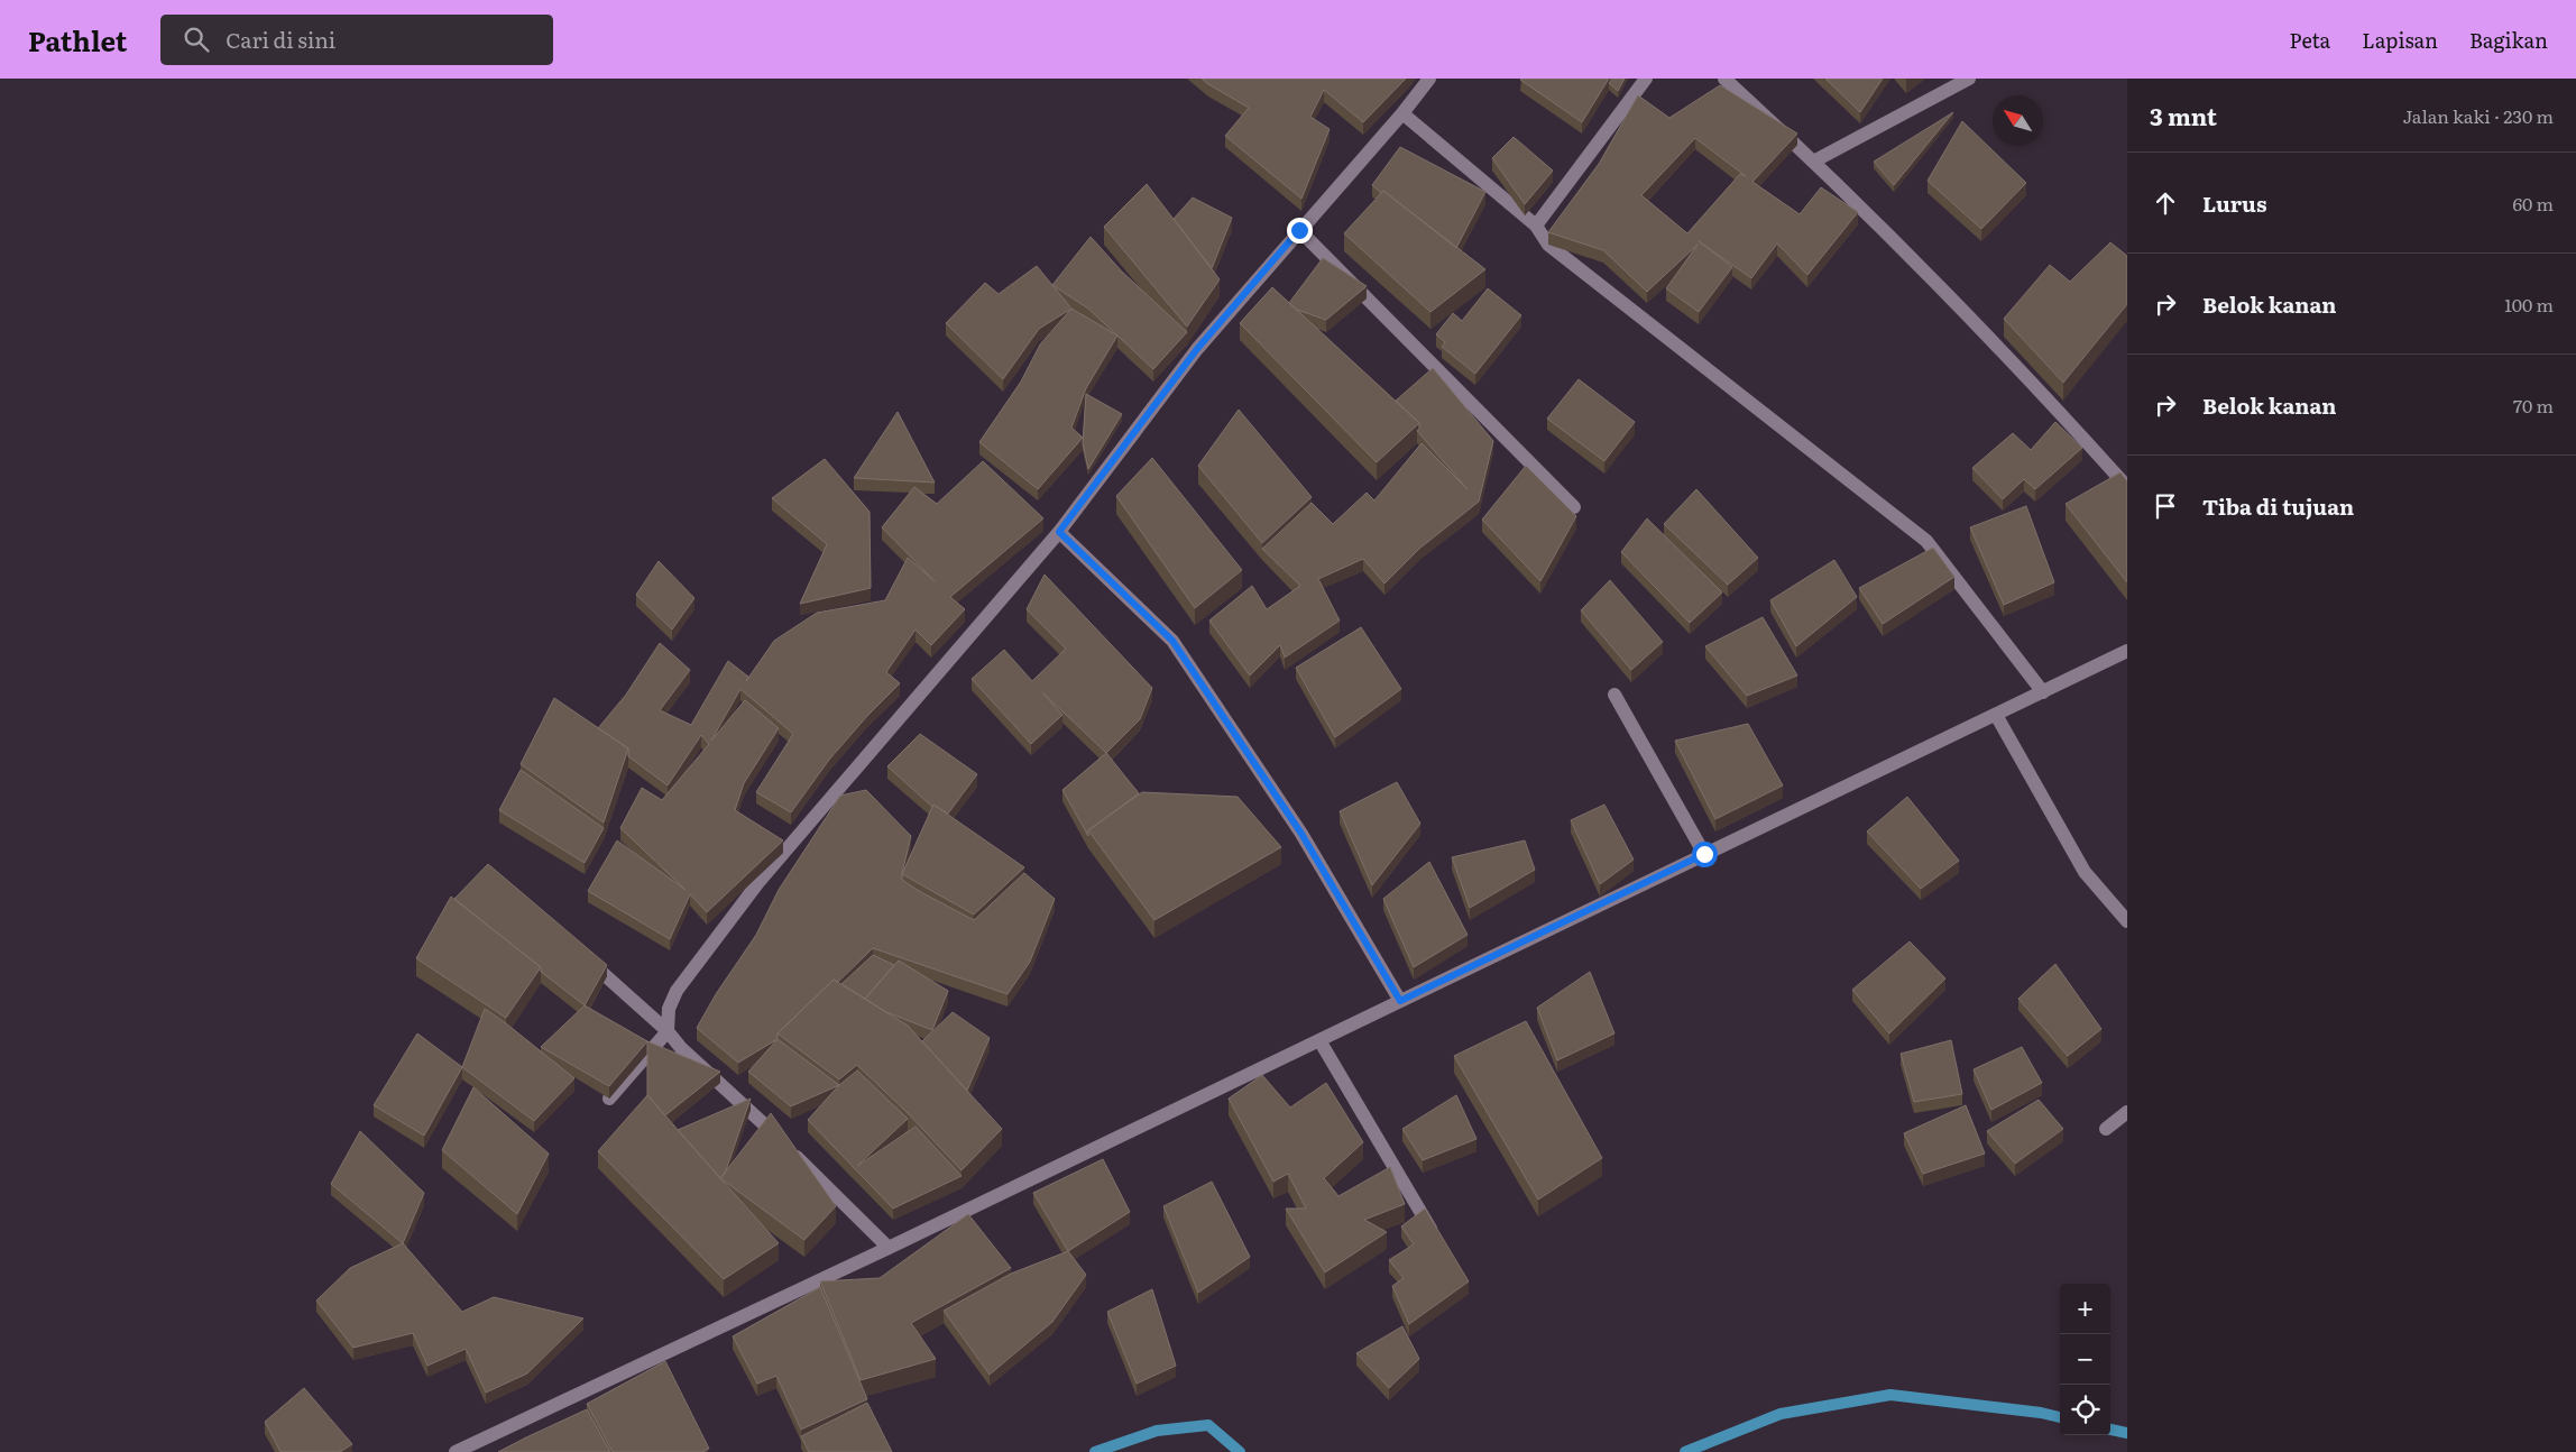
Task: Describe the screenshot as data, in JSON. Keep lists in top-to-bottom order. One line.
{"north":"top left","page":{"header":"Pathlet","search":"Cari di sini","nav":["Peta","Lapisan","Bagikan"],"heading":["3 mnt","Jalan kaki · 230 m"],"list":[["Lurus","60 m"],["Belok kanan","100 m"],["Belok kanan","70 m"],"Tiba di tujuan"],"map_buttons":["+","−"]}}
